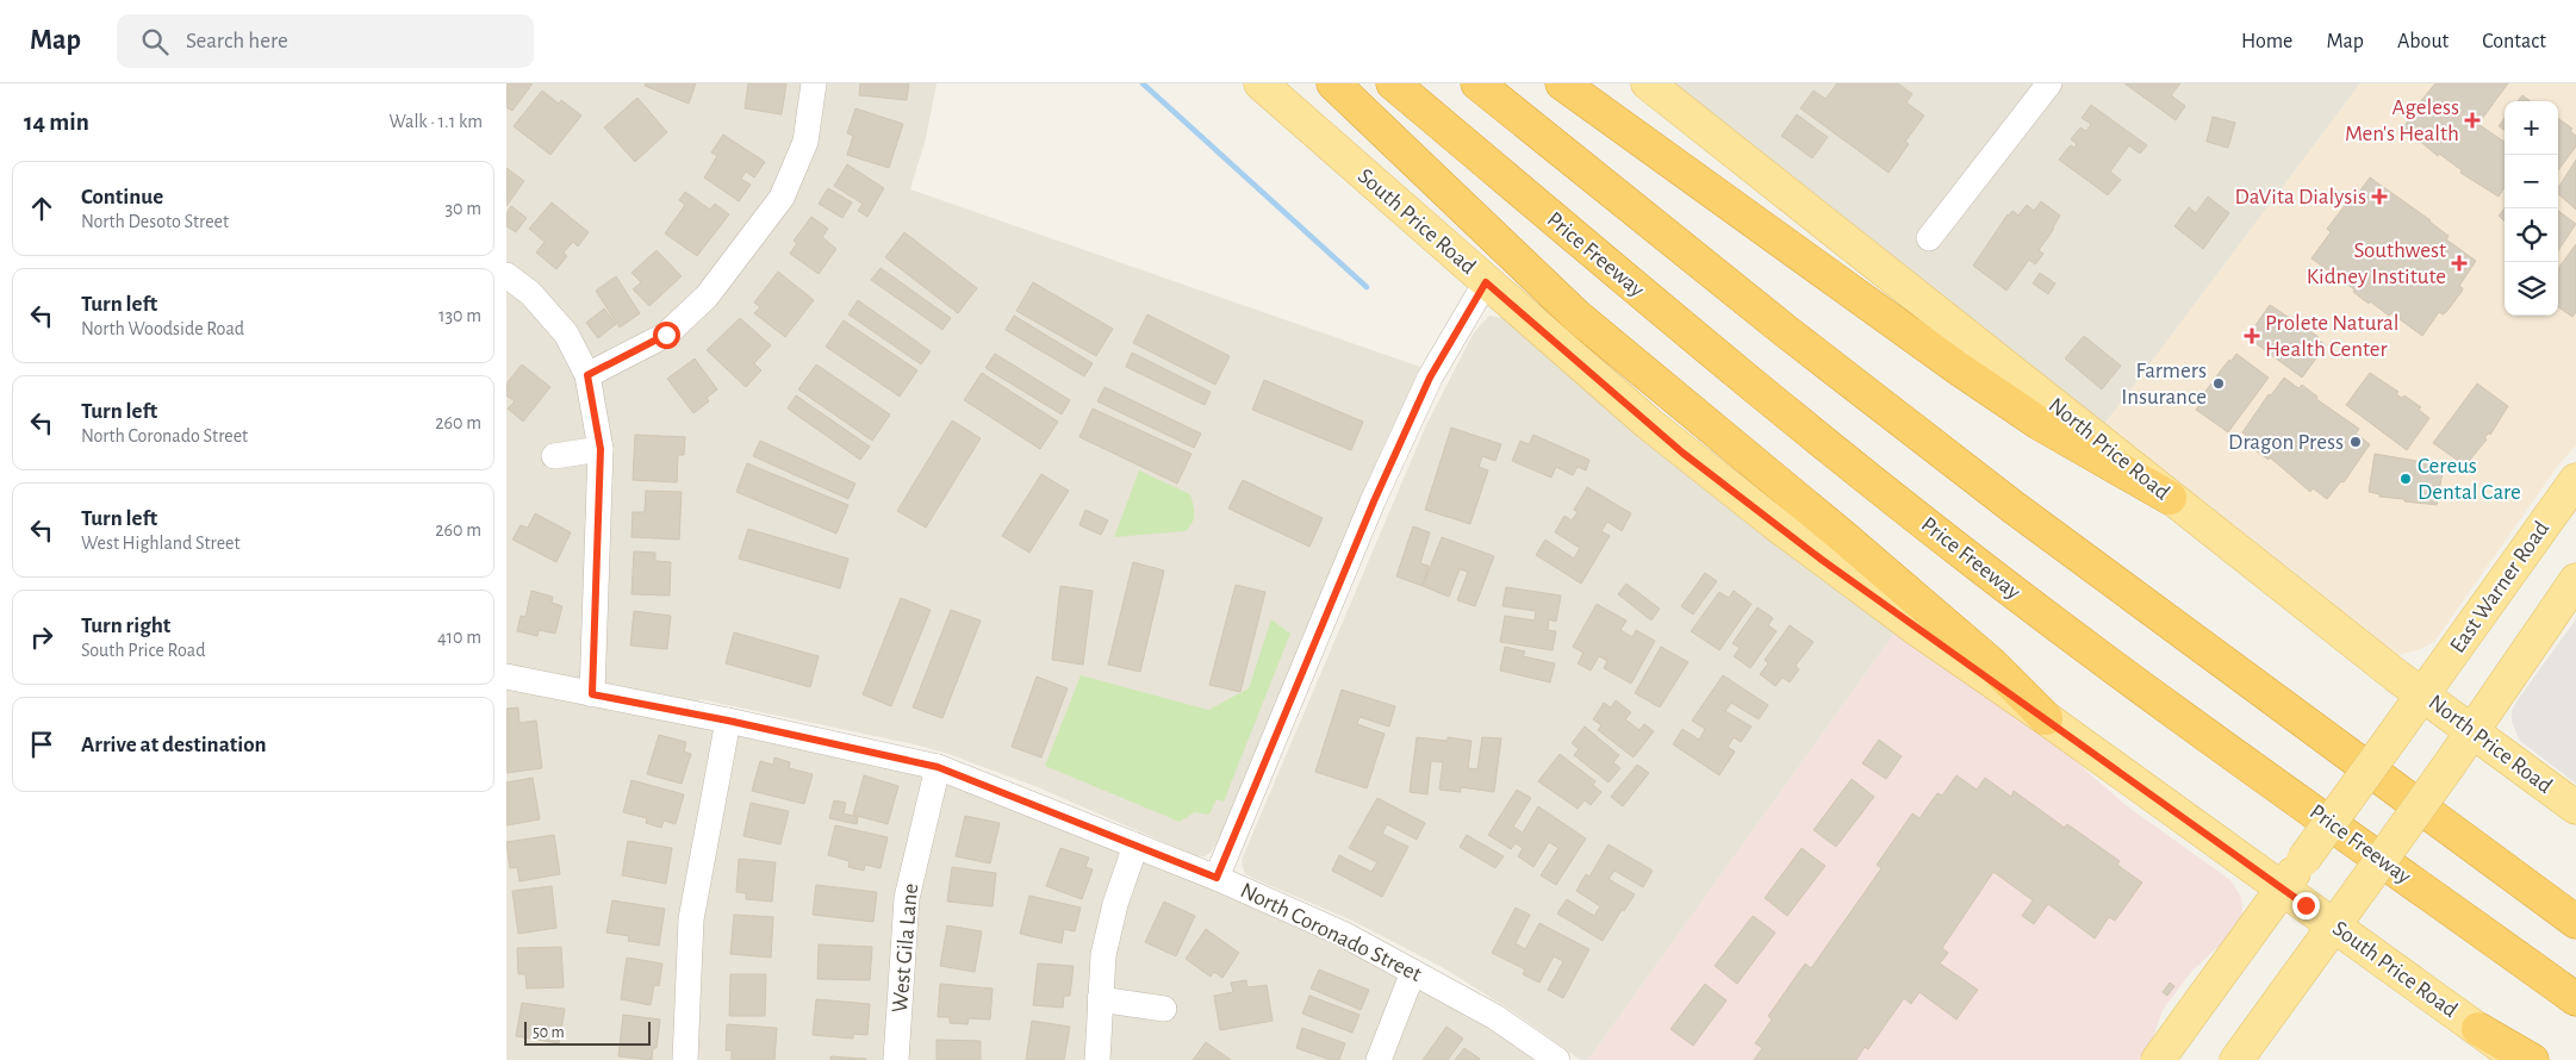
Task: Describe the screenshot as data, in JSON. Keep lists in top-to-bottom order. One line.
{"streets":{"highway":["Price Freeway"],"main road":["South Price Road","North Price Road","East Warner Road"],"street":["North Coronado Street","West Gila Lane"]},"crossings":[["South Price Road","East Warner Road"],["North Price Road","East Warner Road"],["North Coronado Street","West Gila Lane"]],"places":{"health":["Ageless Men's Health","DaVita Dialysis","Southwest Kidney Institute","Prolete Natural Health Center"],"other":["Farmers Insurance","Dragon Press","Cereus Dental Care"]},"scale_bar":"50 m","page":{"header":"Map","search":"Search here","nav":["Home","Map","About","Contact"],"heading":["14 min","Walk · 1.1 km"],"map_buttons":["+","−"],"list":[["Continue","North Desoto Street","30 m"],["Turn left","North Woodside Road","130 m"],["Turn left","North Coronado Street","260 m"],["Turn left","West Highland Street","260 m"],["Turn right","South Price Road","410 m"],"Arrive at destination"],"scale":"50 m"}}
